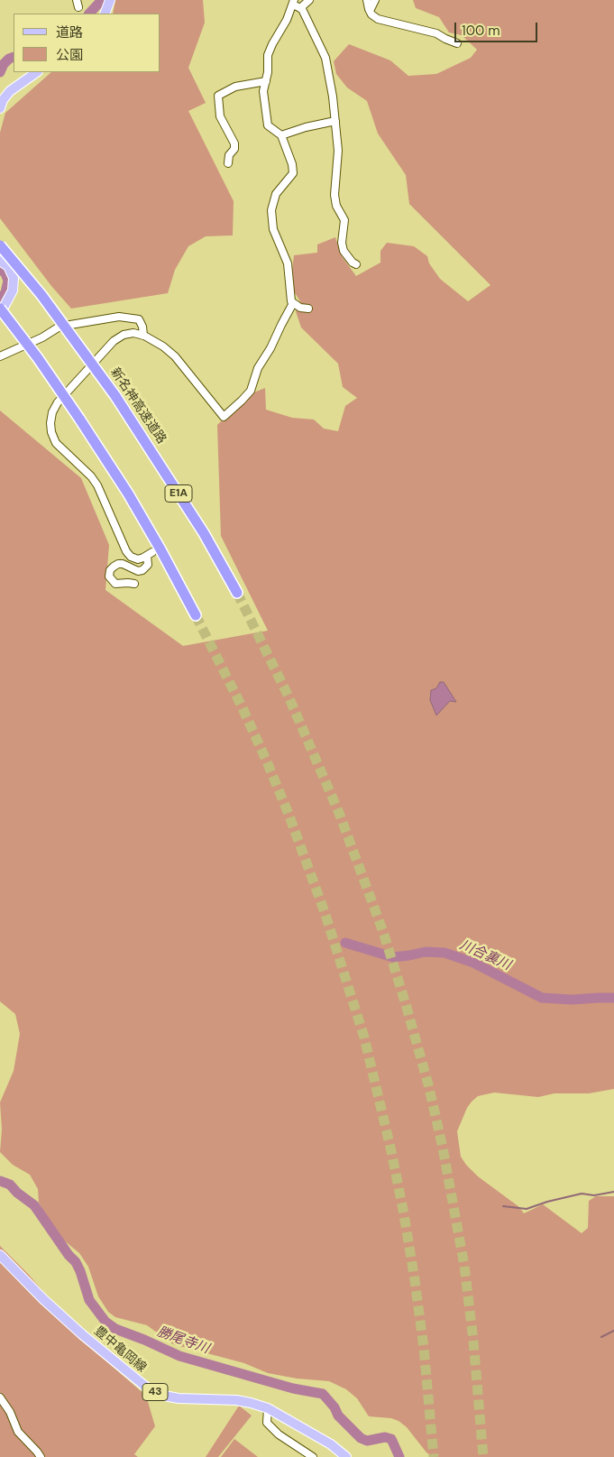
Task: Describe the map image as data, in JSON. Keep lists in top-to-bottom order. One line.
{"streets":{"highway":["新名神高速道路","E1A"],"main road":["豊中亀岡線","43"]},"water":["川合裏川","勝尾寺川"],"legend":["道路","公園"],"scale_bar":"100 m"}
